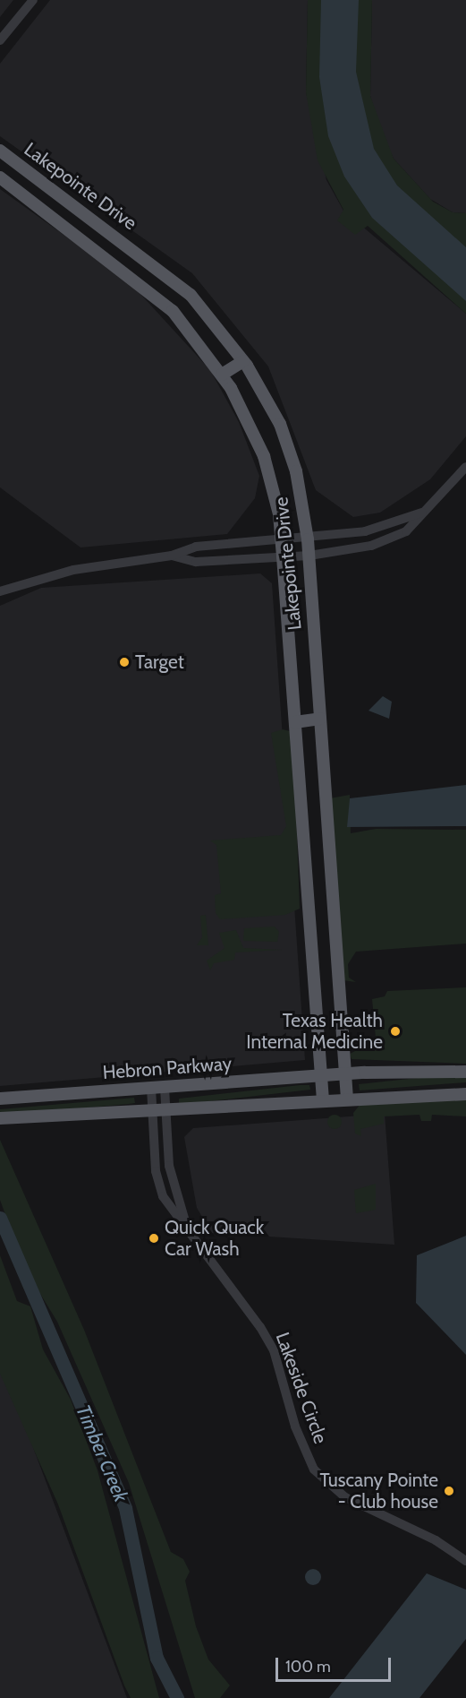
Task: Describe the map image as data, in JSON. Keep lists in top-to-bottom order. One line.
{"streets":{"main road":["Lakepointe Drive","Hebron Parkway"],"street":["Lakeside Circle"]},"crossings":[["Lakepointe Drive","Hebron Parkway"],["Hebron Parkway","Lakeside Circle"]],"water":["Timber Creek"],"places":["Target","Texas Health Internal Medicine","Quick Quack Car Wash","Tuscany Pointe - Club house"],"scale_bar":"100 m"}
